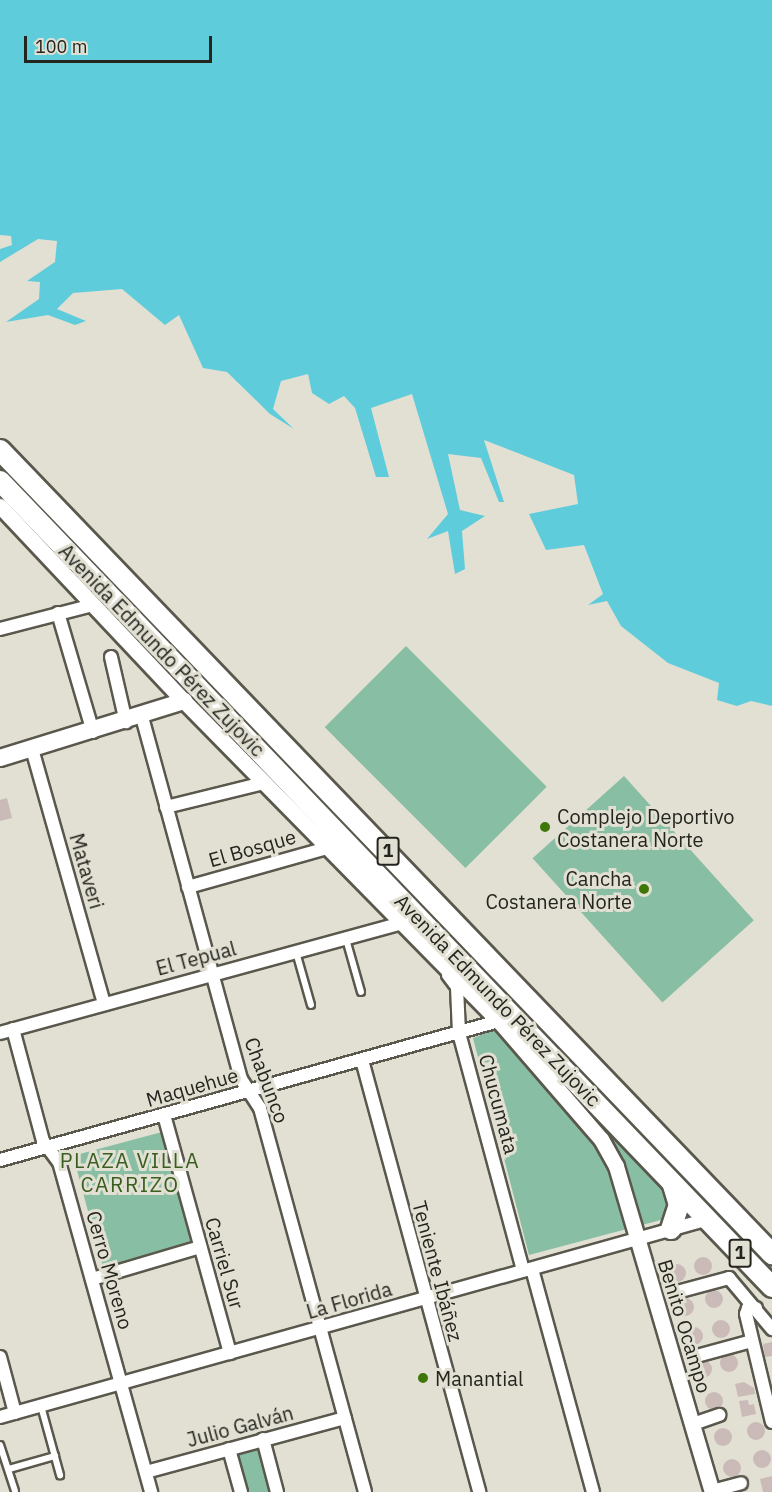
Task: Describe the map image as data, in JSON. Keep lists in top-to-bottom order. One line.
{"streets":{"highway":["Avenida Edmundo Pérez Zujovic","1"],"street":["El Bosque","Mataveri","El Tepual","Chabunco","Maquehue","Chucumata","Carriel Sur","Cerro Moreno","Teniente Ibáñez","La Florida","Benito Ocampo","Julio Galván"]},"crossings":[["Avenida Edmundo Pérez Zujovic","El Bosque"],["Avenida Edmundo Pérez Zujovic","El Tepual"],["Avenida Edmundo Pérez Zujovic","Maquehue"],["Avenida Edmundo Pérez Zujovic","Chucumata"],["Avenida Edmundo Pérez Zujovic","La Florida"],["Avenida Edmundo Pérez Zujovic","Benito Ocampo"],["El Bosque","Chabunco"],["Mataveri","El Tepual"],["El Tepual","Chabunco"],["El Tepual","Cerro Moreno"],["Chabunco","Maquehue"],["Chabunco","La Florida"],["Chabunco","Julio Galván"],["Maquehue","Chucumata"],["Maquehue","Carriel Sur"],["Maquehue","Cerro Moreno"],["Maquehue","Teniente Ibáñez"],["Chucumata","La Florida"],["Carriel Sur","La Florida"],["Cerro Moreno","La Florida"],["Cerro Moreno","Julio Galván"],["Teniente Ibáñez","La Florida"],["La Florida","Benito Ocampo"]],"districts":["PLAZA VILLA CARRIZO"],"places":["Complejo Deportivo Costanera Norte","Cancha Costanera Norte","Manantial"],"scale_bar":"100 m"}
